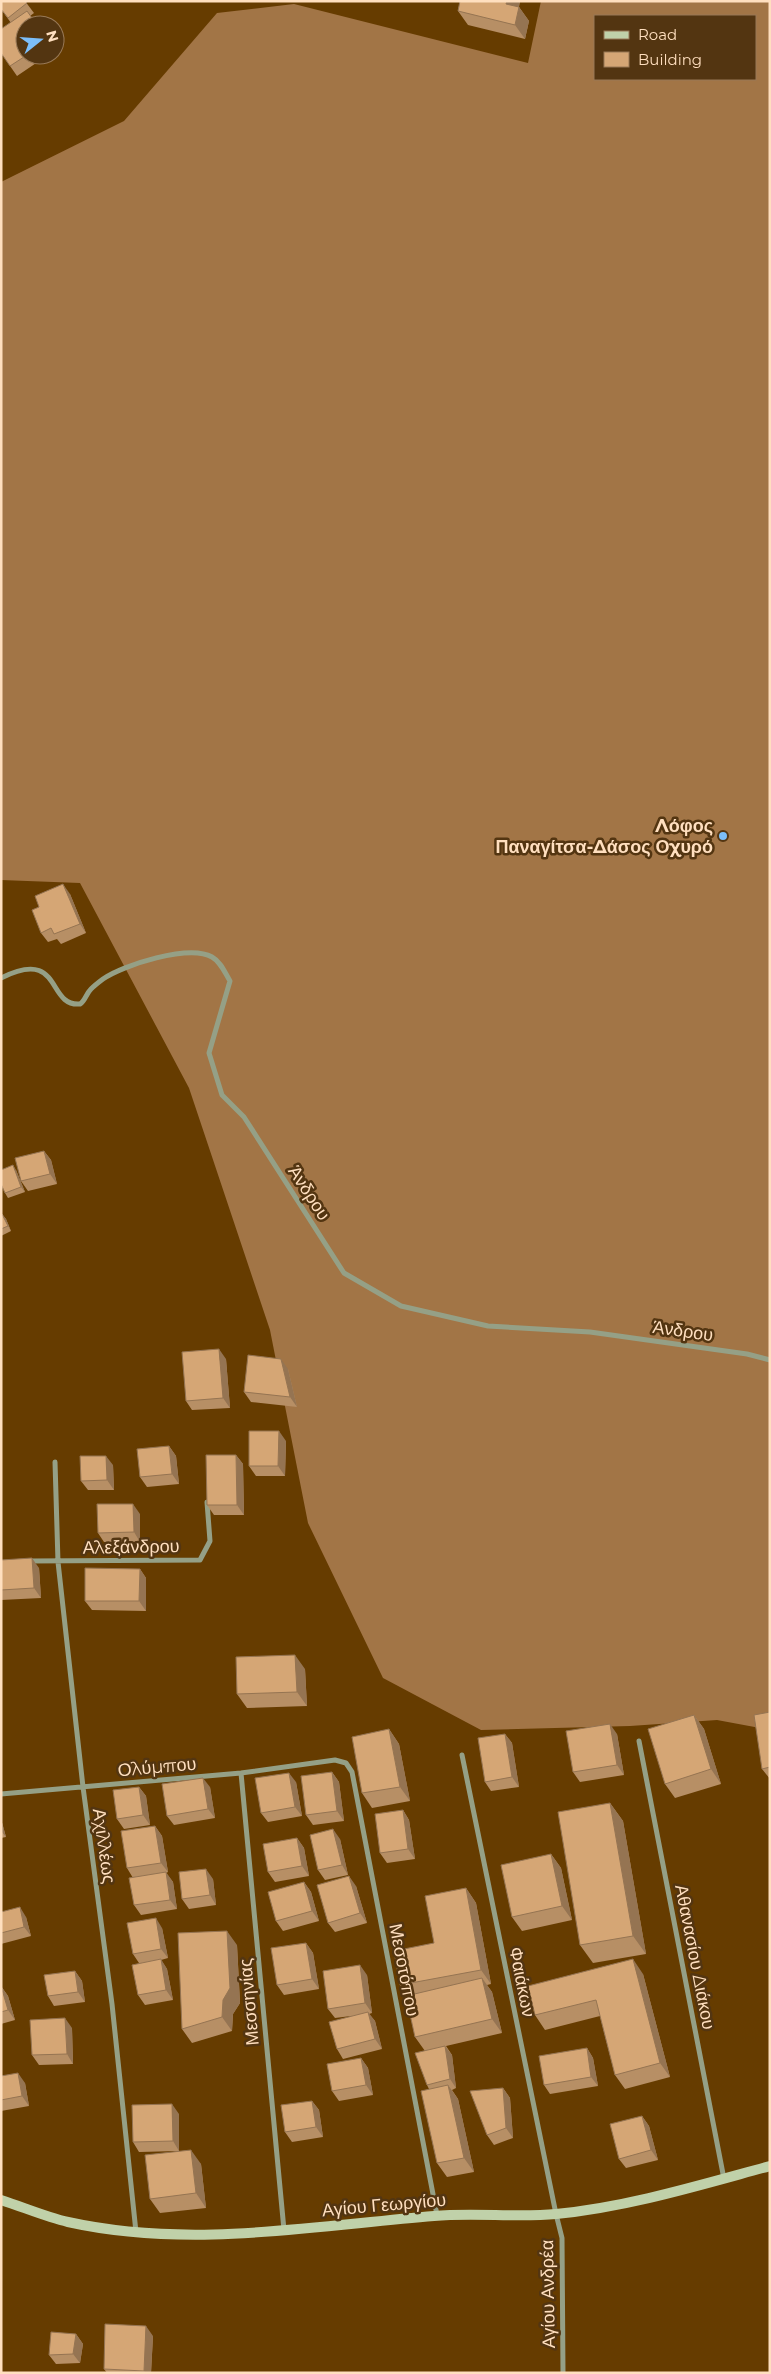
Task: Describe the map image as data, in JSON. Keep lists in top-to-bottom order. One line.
{"streets":{"street":["Άνδρου","Αλεξάνδρου","Ολύμπου","Αχιλλέως","Αθανασίου Διάκου","Μεσοτόπου","Φαιάκων","Μεσσηνίας","Αγίου Γεωργίου","Αγίου Ανδρέα"]},"crossings":[["Αλεξάνδρου","Αχιλλέως"],["Ολύμπου","Αχιλλέως"],["Ολύμπου","Μεσοτόπου"],["Ολύμπου","Μεσσηνίας"],["Αχιλλέως","Αγίου Γεωργίου"],["Αθανασίου Διάκου","Αγίου Γεωργίου"],["Μεσοτόπου","Αγίου Γεωργίου"],["Φαιάκων","Αγίου Γεωργίου"],["Φαιάκων","Αγίου Ανδρέα"],["Μεσσηνίας","Αγίου Γεωργίου"],["Αγίου Γεωργίου","Αγίου Ανδρέα"]],"places":["Λόφος Παναγίτσα-Δάσος Οχυρό"],"legend":["Road","Building"],"north":"right"}
